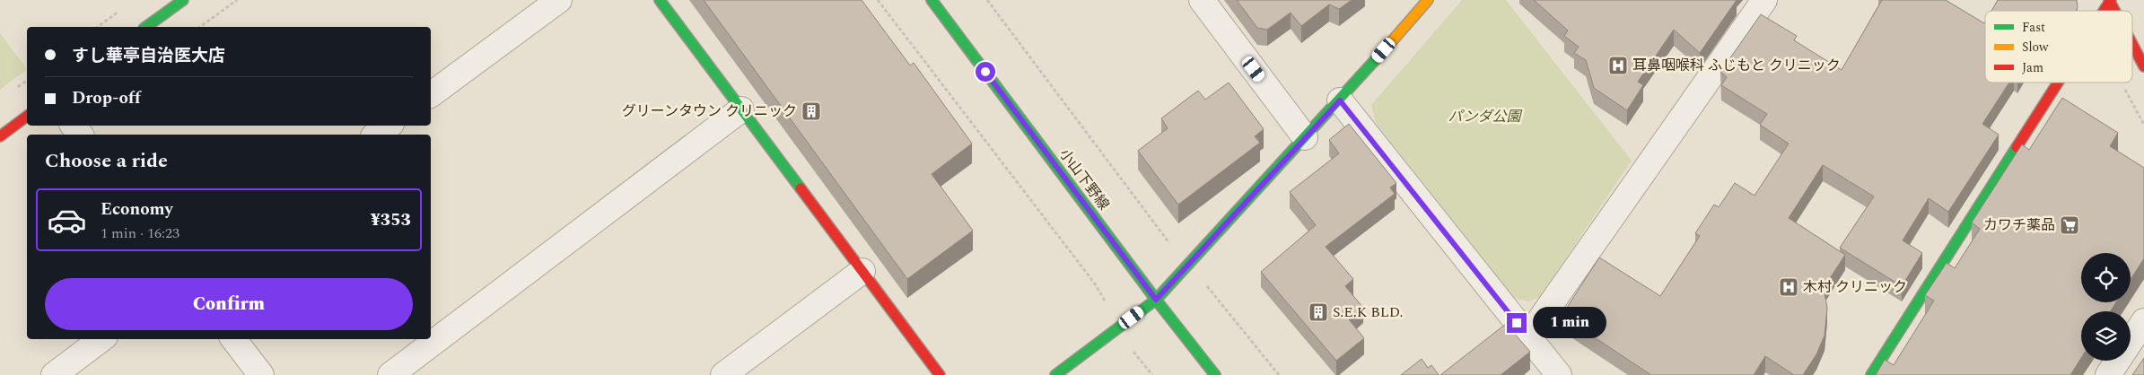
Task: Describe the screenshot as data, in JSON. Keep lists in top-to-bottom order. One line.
{"streets":{"street":["小山下野線"]},"parks":["パンダ公園"],"places":{"hospital":["耳鼻咽喉科 ふじもと クリニック","木村 クリニック"],"building":["グリーンタウン クリニック","S.E.K BLD."],"supermarket":["カワチ薬品"]},"legend":["Fast","Slow","Jam"],"page":{"banner":["すし華亭自治医大店","Drop-off"],"heading":"Choose a ride","list":[{"name":"Economy","note":"1 min · 16:23","value":"¥353"}],"buttons":"Confirm","bubble":"1 min"}}
